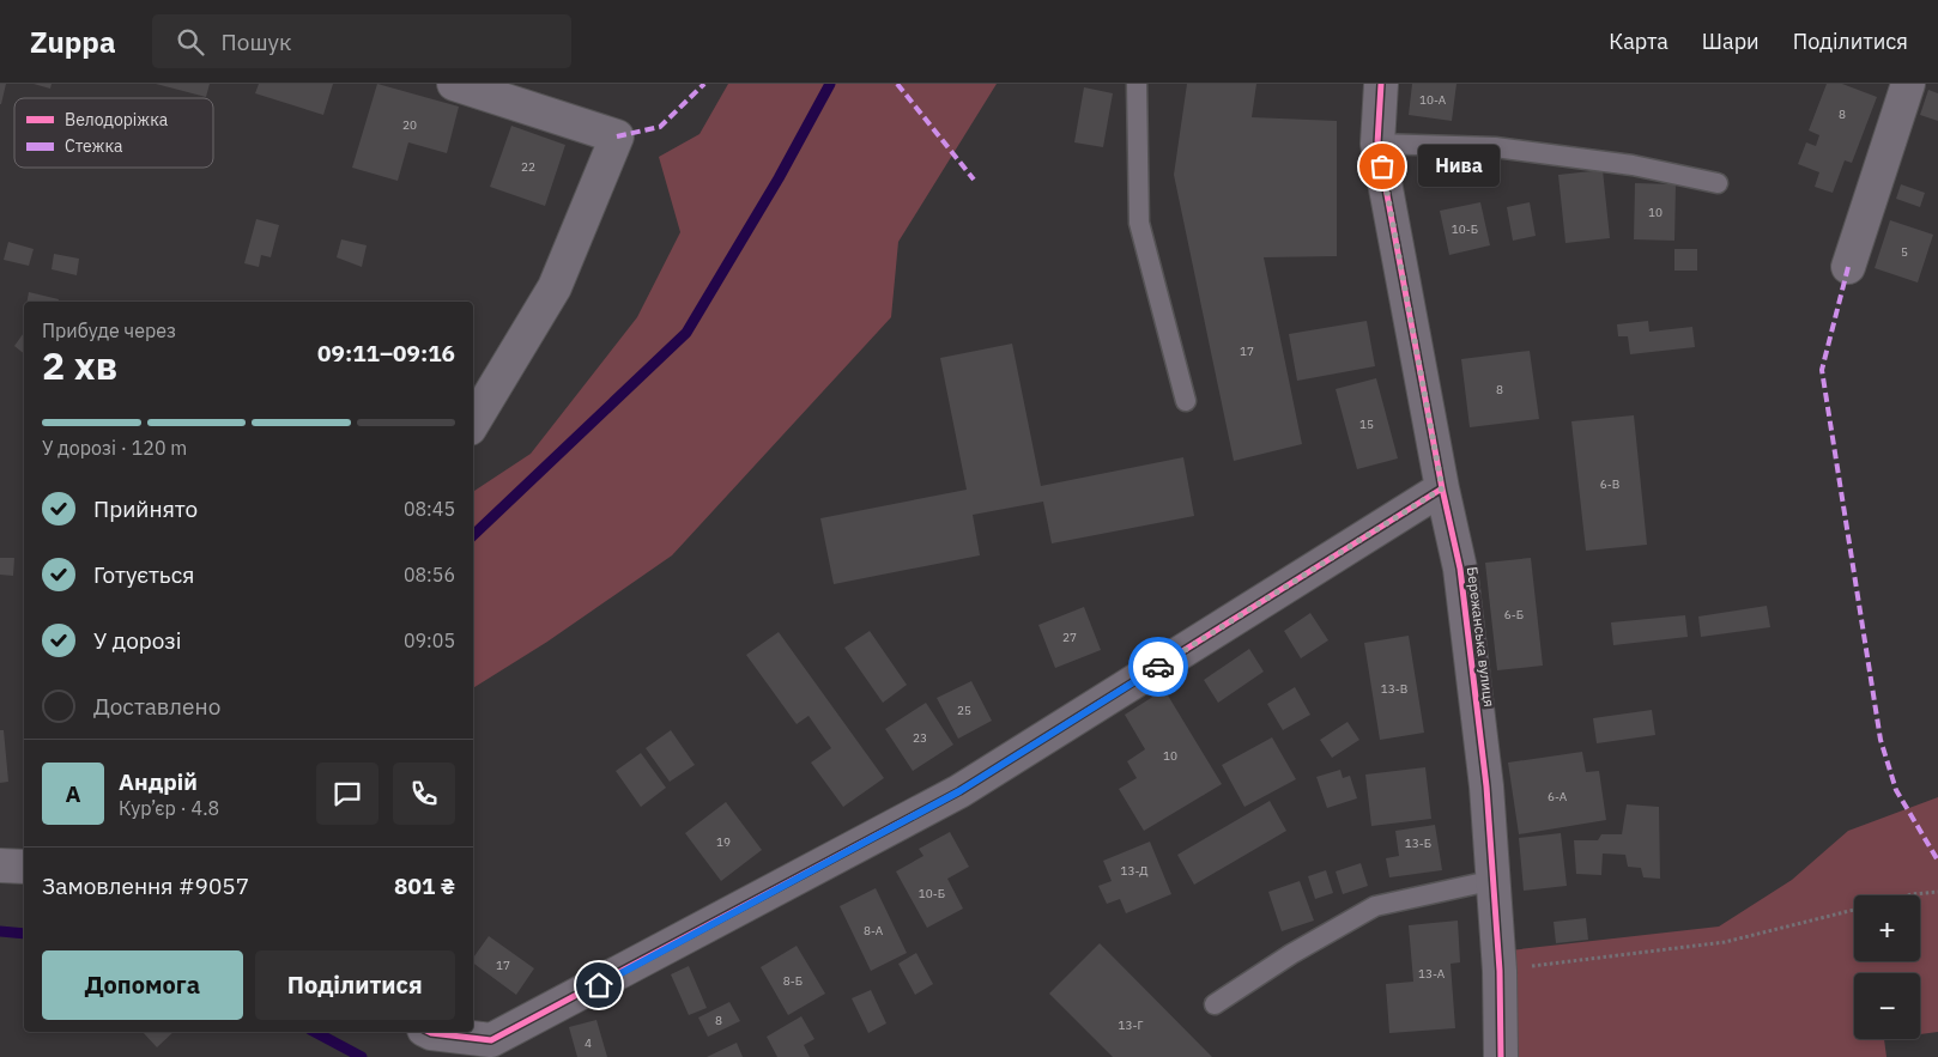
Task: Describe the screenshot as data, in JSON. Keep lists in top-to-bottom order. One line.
{"streets":{"street":["Бережанська вулиця"]},"places":["Нива"],"house_numbers":["10-А","8","20","22","10","10-Б","5","17","8","15","6-В","6-Б","27","13-В","25","23","10","6-А","19","13-Б","13-Д","10-Б","8-А","17","13-А","8-Б","8","13-Г","4"],"legend":["Велодоріжка","Стежка"],"page":{"header":"Zuppa","search":"Пошук","nav":["Карта","Шари","Поділитися"],"bubble":"Нива","heading":["2 хв","Прибуде через","09:11–09:16"],"panel":["Андрій","Кур’єр · 4.8","Замовлення #9057","801 ₴"],"bar":"У дорозі · 120 m","list":[["Прийнято","08:45"],["Готується","08:56"],["У дорозі","09:05"],"Доставлено"],"round":"А","map_buttons":["+","−"],"buttons":["Допомога","Поділитися"]}}
